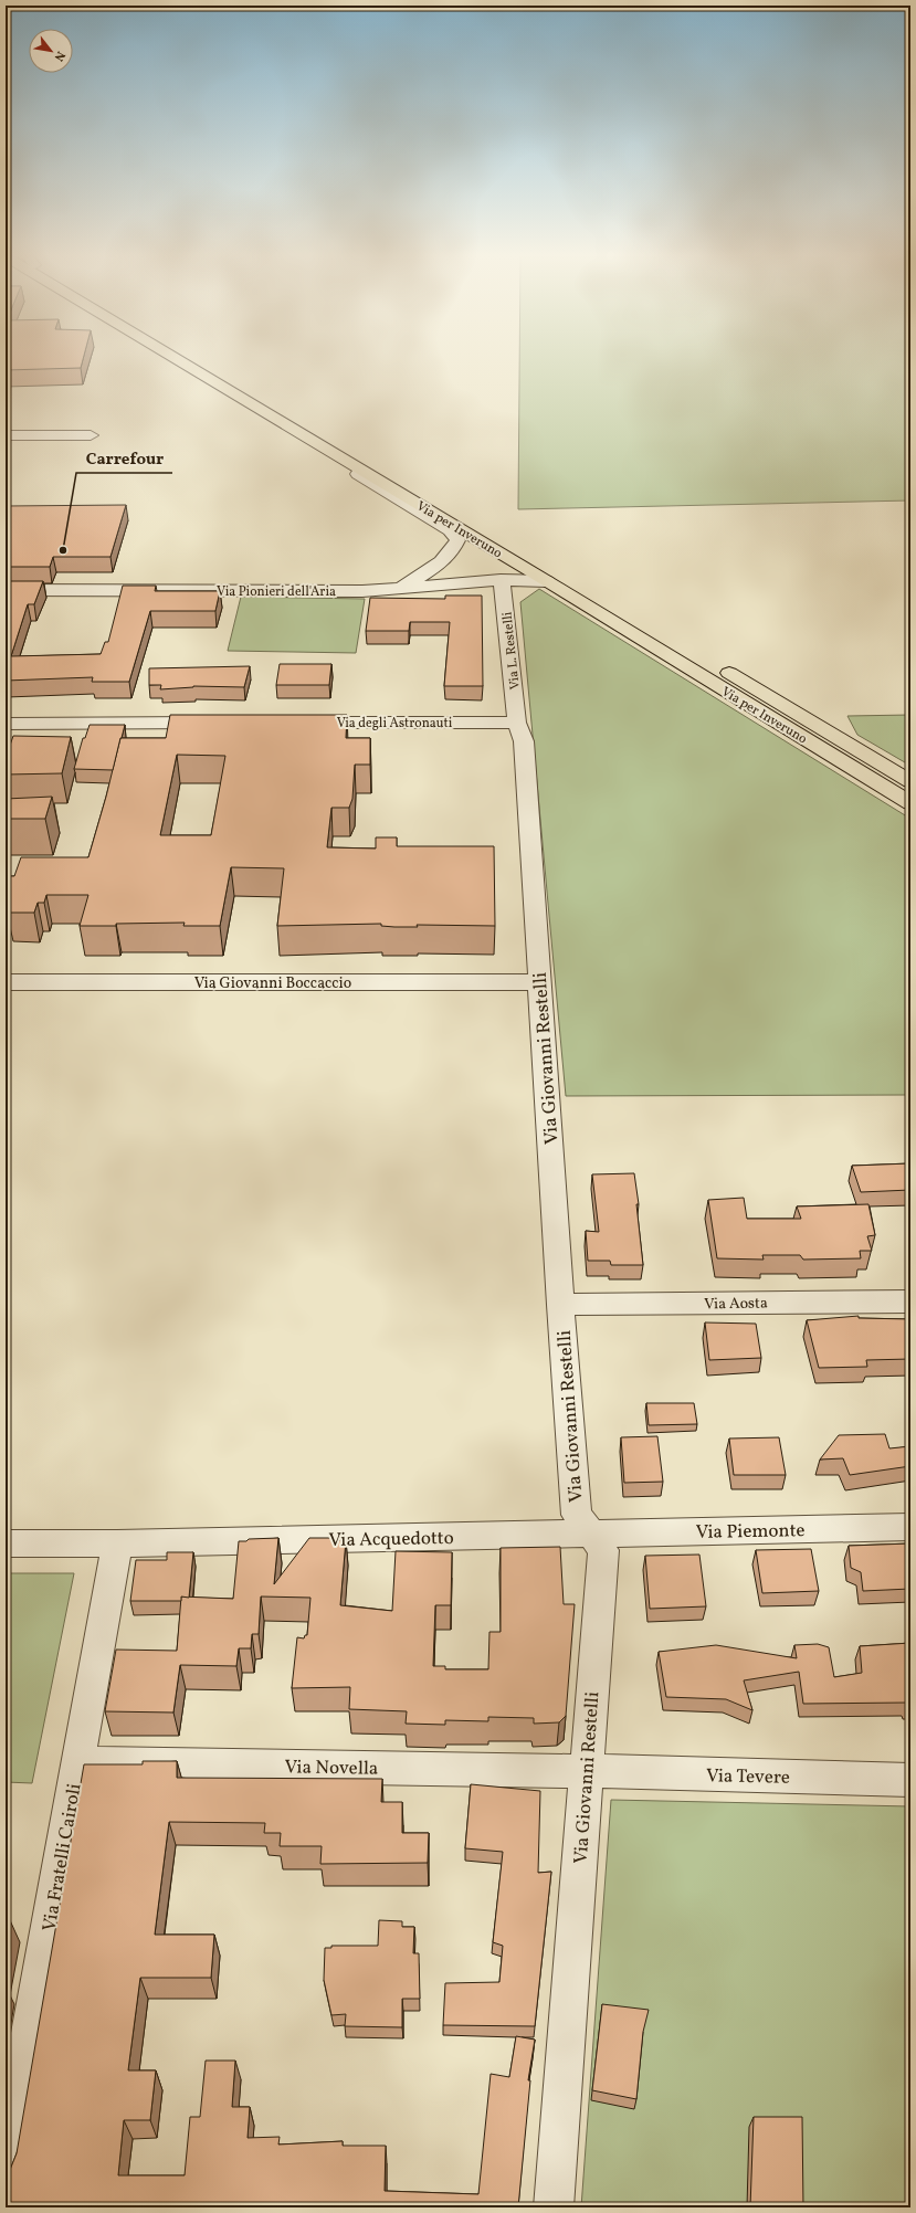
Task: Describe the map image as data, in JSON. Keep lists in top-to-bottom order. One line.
{"streets":{"main road":["Via per Inveruno"],"street":["Via Pionieri dell'Aria","Via L. Restelli","Via degli Astronauti","Via Giovanni Boccaccio","Via Giovanni Restelli","Via Aosta","Via Piemonte","Via Acquedotto","Via Novella","Via Tevere","Via Fratelli Cairoli"]},"crossings":[["Via per Inveruno","Via Pionieri dell'Aria"],["Via Pionieri dell'Aria","Via L. Restelli"],["Via L. Restelli","Via degli Astronauti"],["Via L. Restelli","Via Giovanni Restelli"],["Via degli Astronauti","Via Giovanni Restelli"],["Via Giovanni Boccaccio","Via Giovanni Restelli"],["Via Giovanni Restelli","Via Aosta"],["Via Giovanni Restelli","Via Piemonte"],["Via Giovanni Restelli","Via Acquedotto"],["Via Giovanni Restelli","Via Novella"],["Via Giovanni Restelli","Via Tevere"],["Via Piemonte","Via Acquedotto"],["Via Acquedotto","Via Fratelli Cairoli"],["Via Novella","Via Tevere"],["Via Novella","Via Fratelli Cairoli"]],"places":["Carrefour"],"north":"bottom right"}
